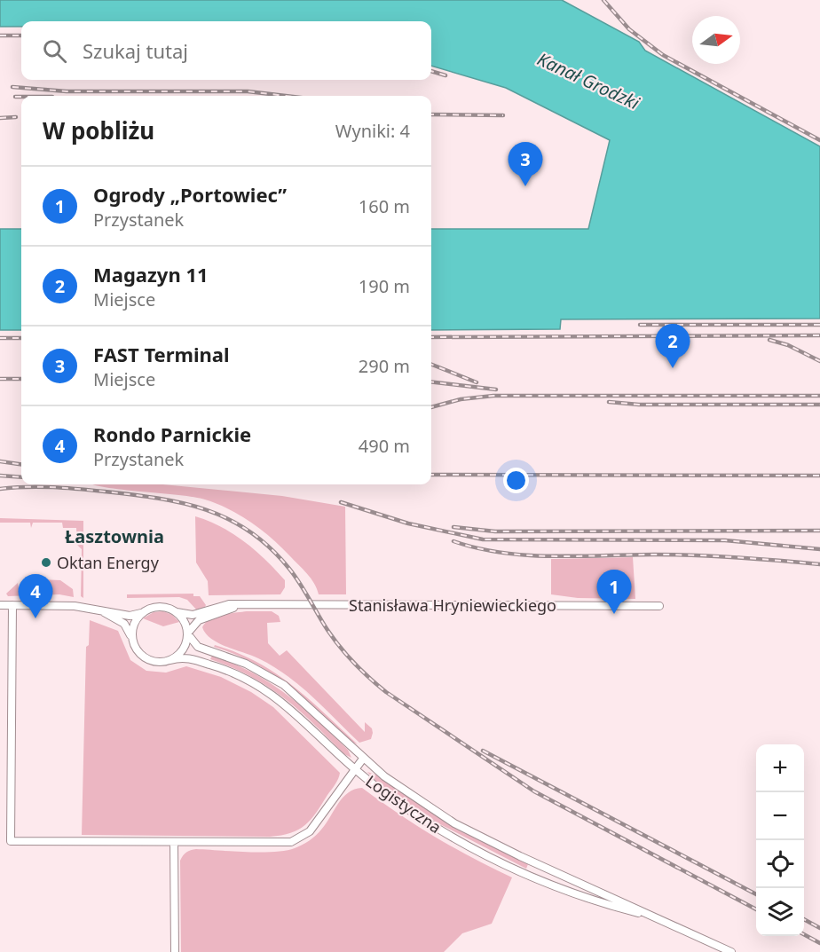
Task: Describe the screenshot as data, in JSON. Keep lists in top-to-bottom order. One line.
{"streets":{"street":["Stanisława Hryniewieckiego","Logistyczna"]},"crossings":[["Stanisława Hryniewieckiego","Logistyczna"]],"districts":["Łasztownia"],"water":["Kanał Grodzki"],"places":["Oktan Energy"],"north":"right","page":{"search":"Szukaj tutaj","heading":["W pobliżu","Wyniki: 4"],"pins":["3","2","1","4"],"list":[{"mark":"1","name":"Ogrody „Portowiec”","note":"Przystanek","value":"160 m"},{"mark":"2","name":"Magazyn 11","note":"Miejsce","value":"190 m"},{"mark":"3","name":"FAST Terminal","note":"Miejsce","value":"290 m"},{"mark":"4","name":"Rondo Parnickie","note":"Przystanek","value":"490 m"}],"map_buttons":["+","−"]}}
